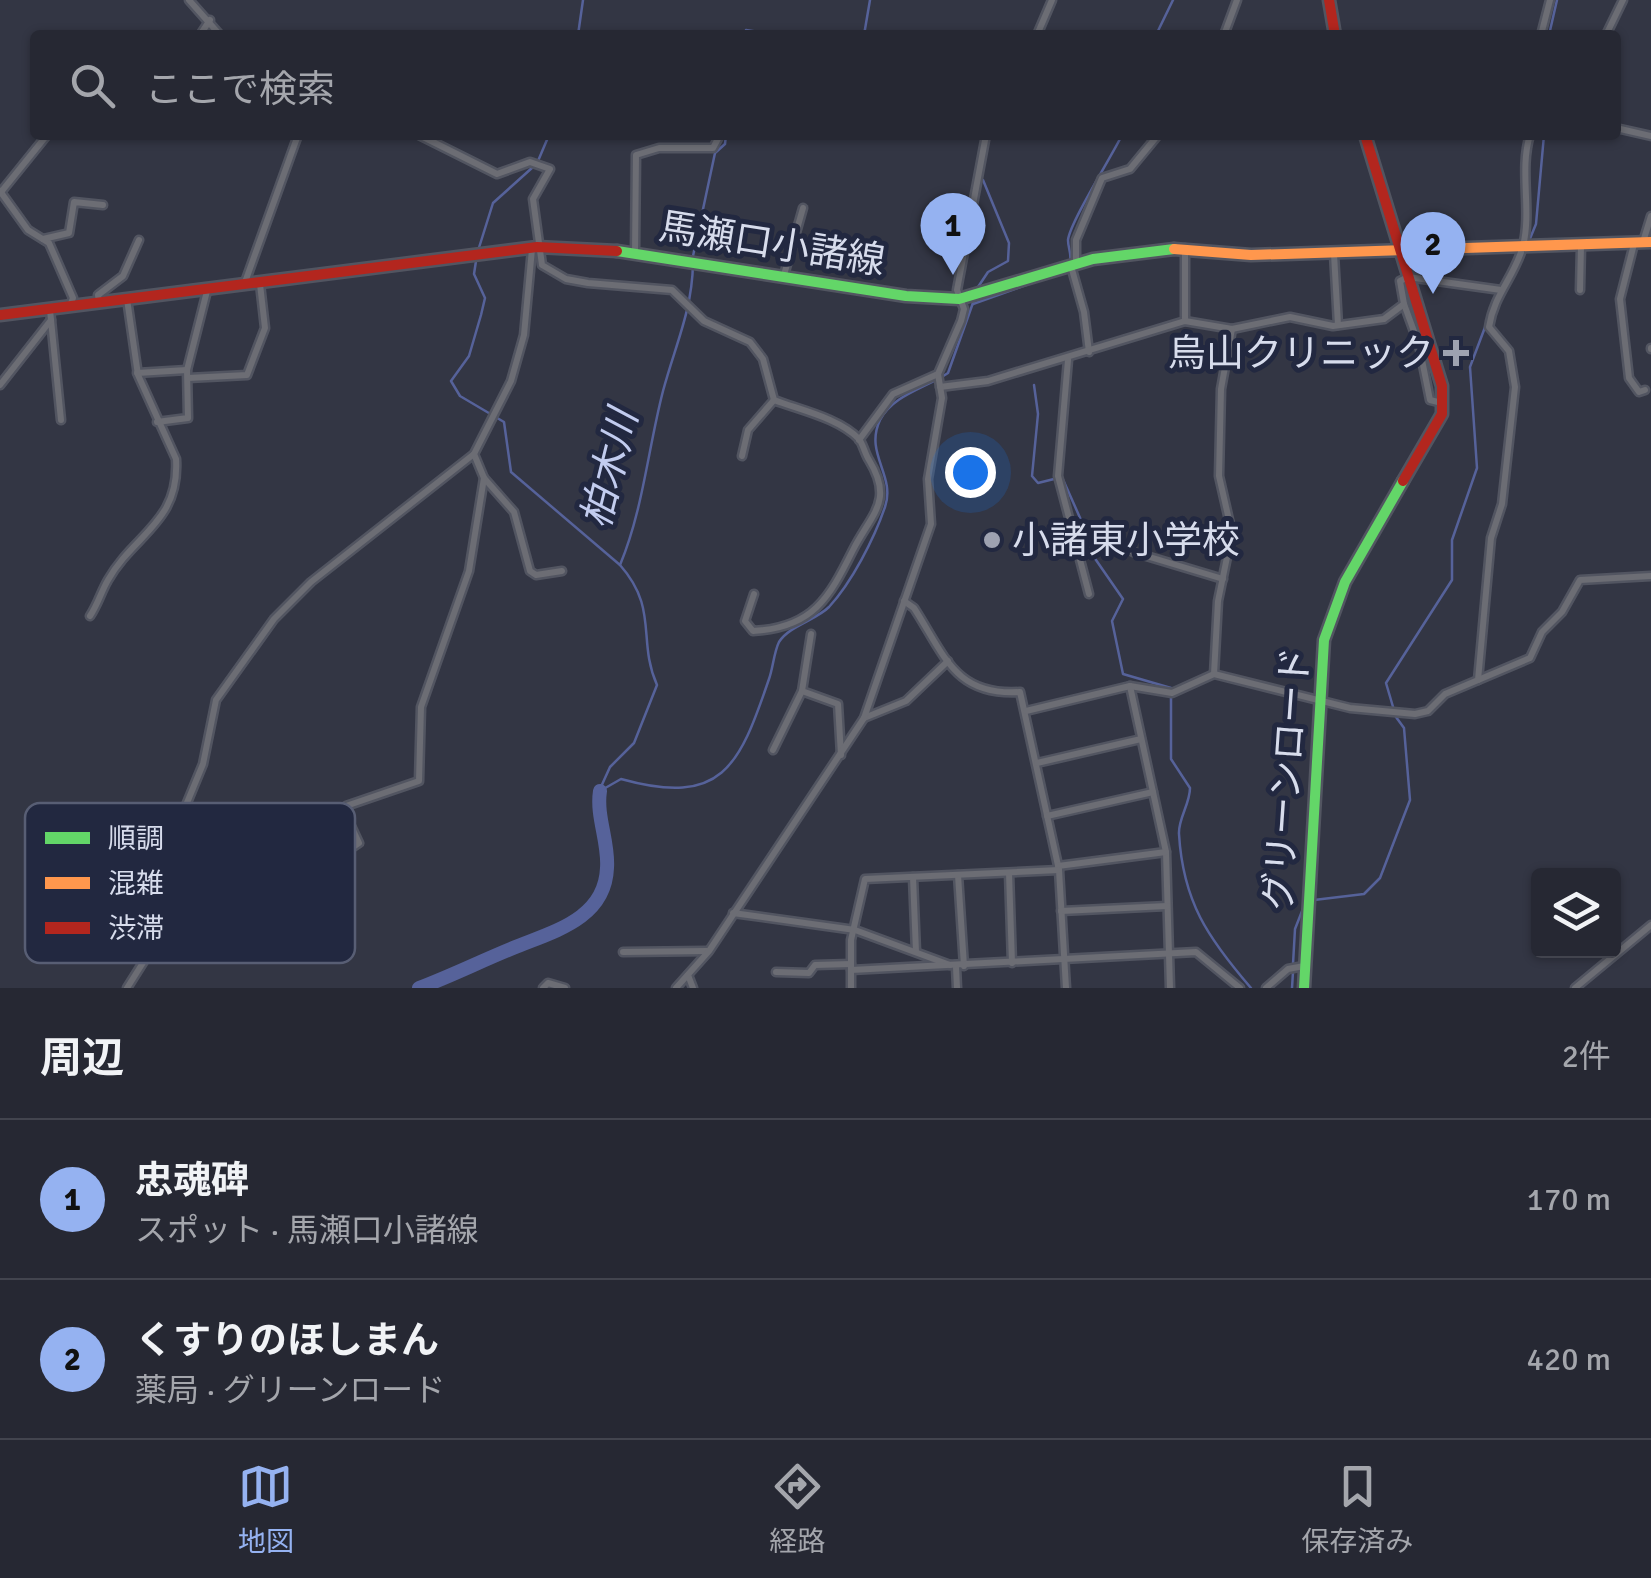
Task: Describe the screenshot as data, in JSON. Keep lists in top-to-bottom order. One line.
{"streets":{"main road":["馬瀬口小諸線","グリーンロード"]},"water":["柏木川"],"places":{"health":["烏山クリニック"],"other":["小諸東小学校"]},"legend":["順調","混雑","渋滞"],"page":{"search":"ここで検索","pins":["1","2"],"heading":["周辺","2件"],"list":[{"mark":"1","name":"忠魂碑","note":"スポット · 馬瀬口小諸線","value":"170 m"},{"mark":"2","name":"くすりのほしまん","note":"薬局 · グリーンロード","value":"420 m"}],"nav":["地図","経路","保存済み"]}}
